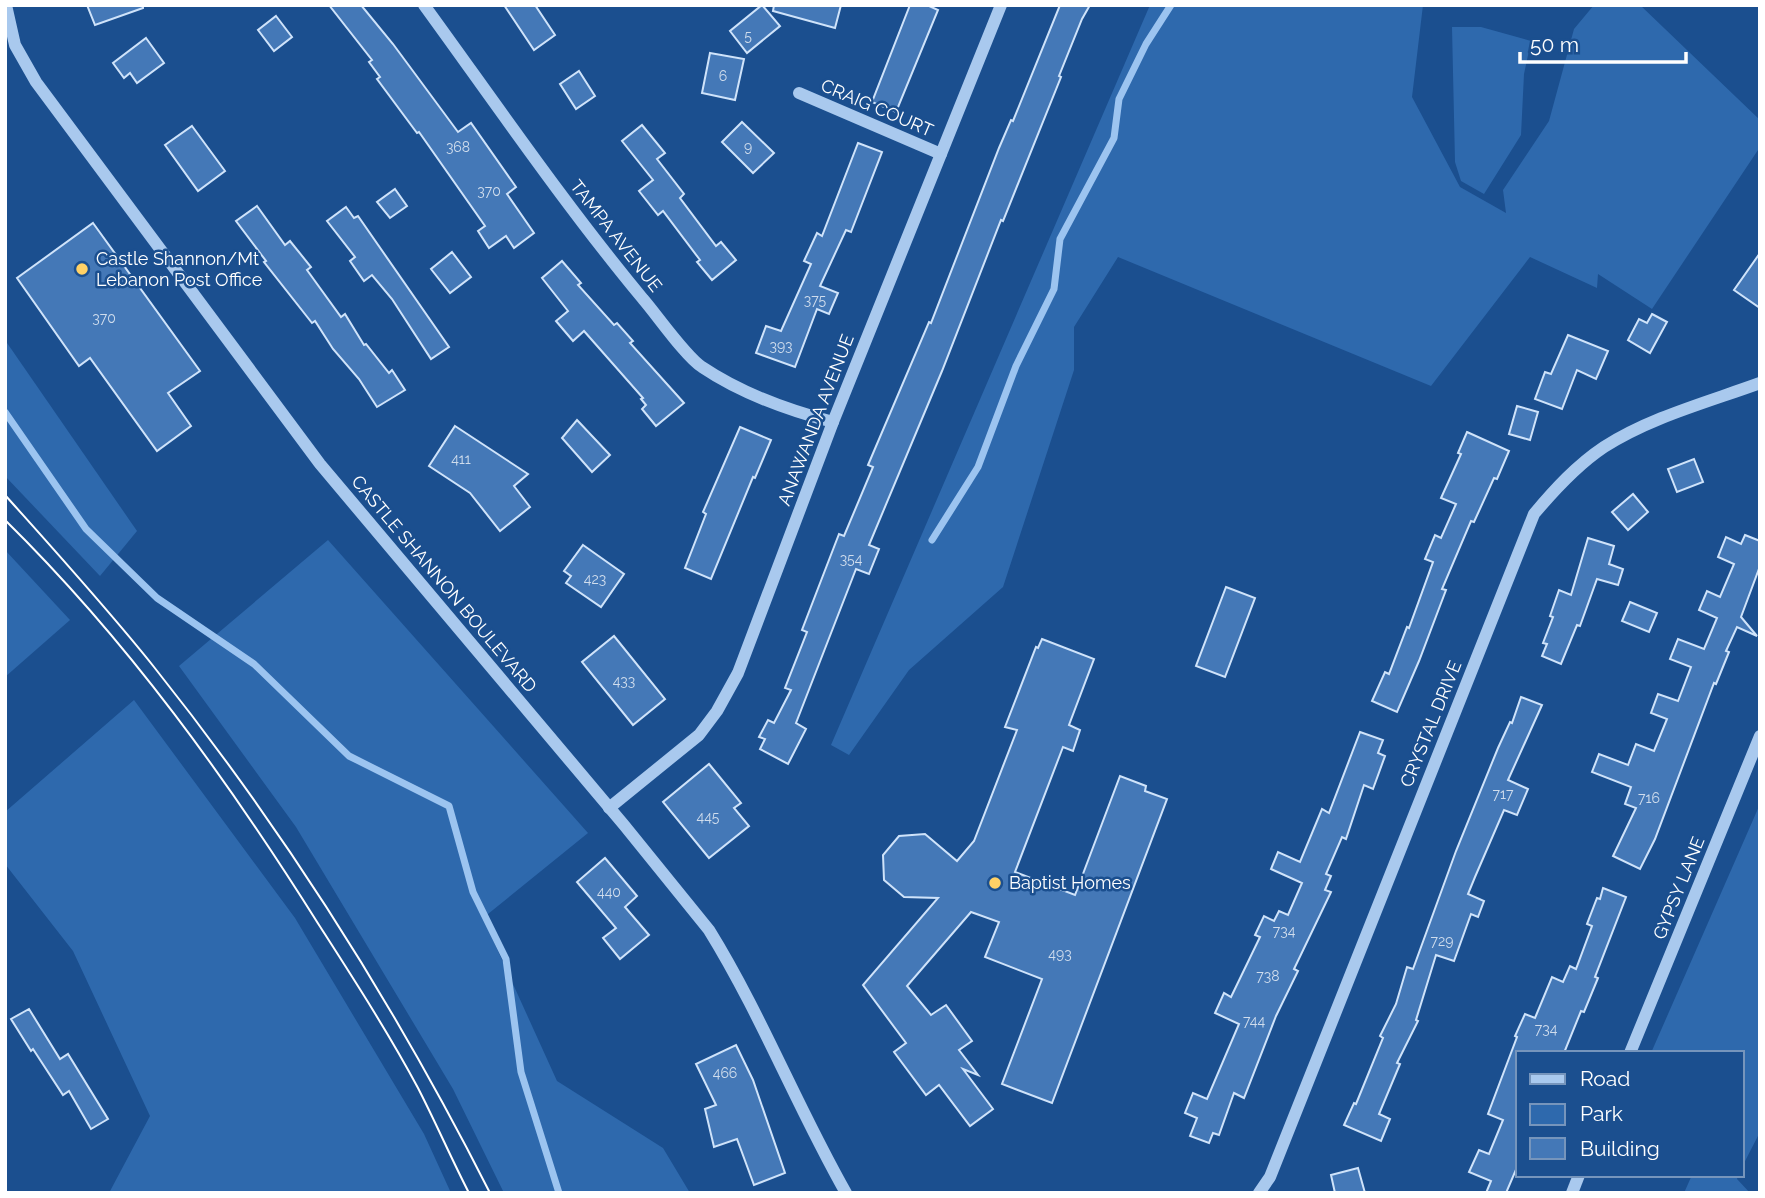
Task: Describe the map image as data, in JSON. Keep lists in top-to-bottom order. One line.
{"streets":{"street":["CRAIG COURT","TAMPA AVENUE","ANAWANDA AVENUE","CASTLE SHANNON BOULEVARD","CRYSTAL DRIVE","GYPSY LANE"]},"crossings":[["CRAIG COURT","ANAWANDA AVENUE"],["TAMPA AVENUE","ANAWANDA AVENUE"],["ANAWANDA AVENUE","CASTLE SHANNON BOULEVARD"]],"places":["Castle Shannon/Mt Lebanon Post Office","Baptist Homes"],"house_numbers":["5","6","368","9","370","375","370","393","411","354","423","433","717","716","445","440","734","729","493","738","744","734","466"],"legend":["Road","Park","Building"],"scale_bar":"50 m"}
